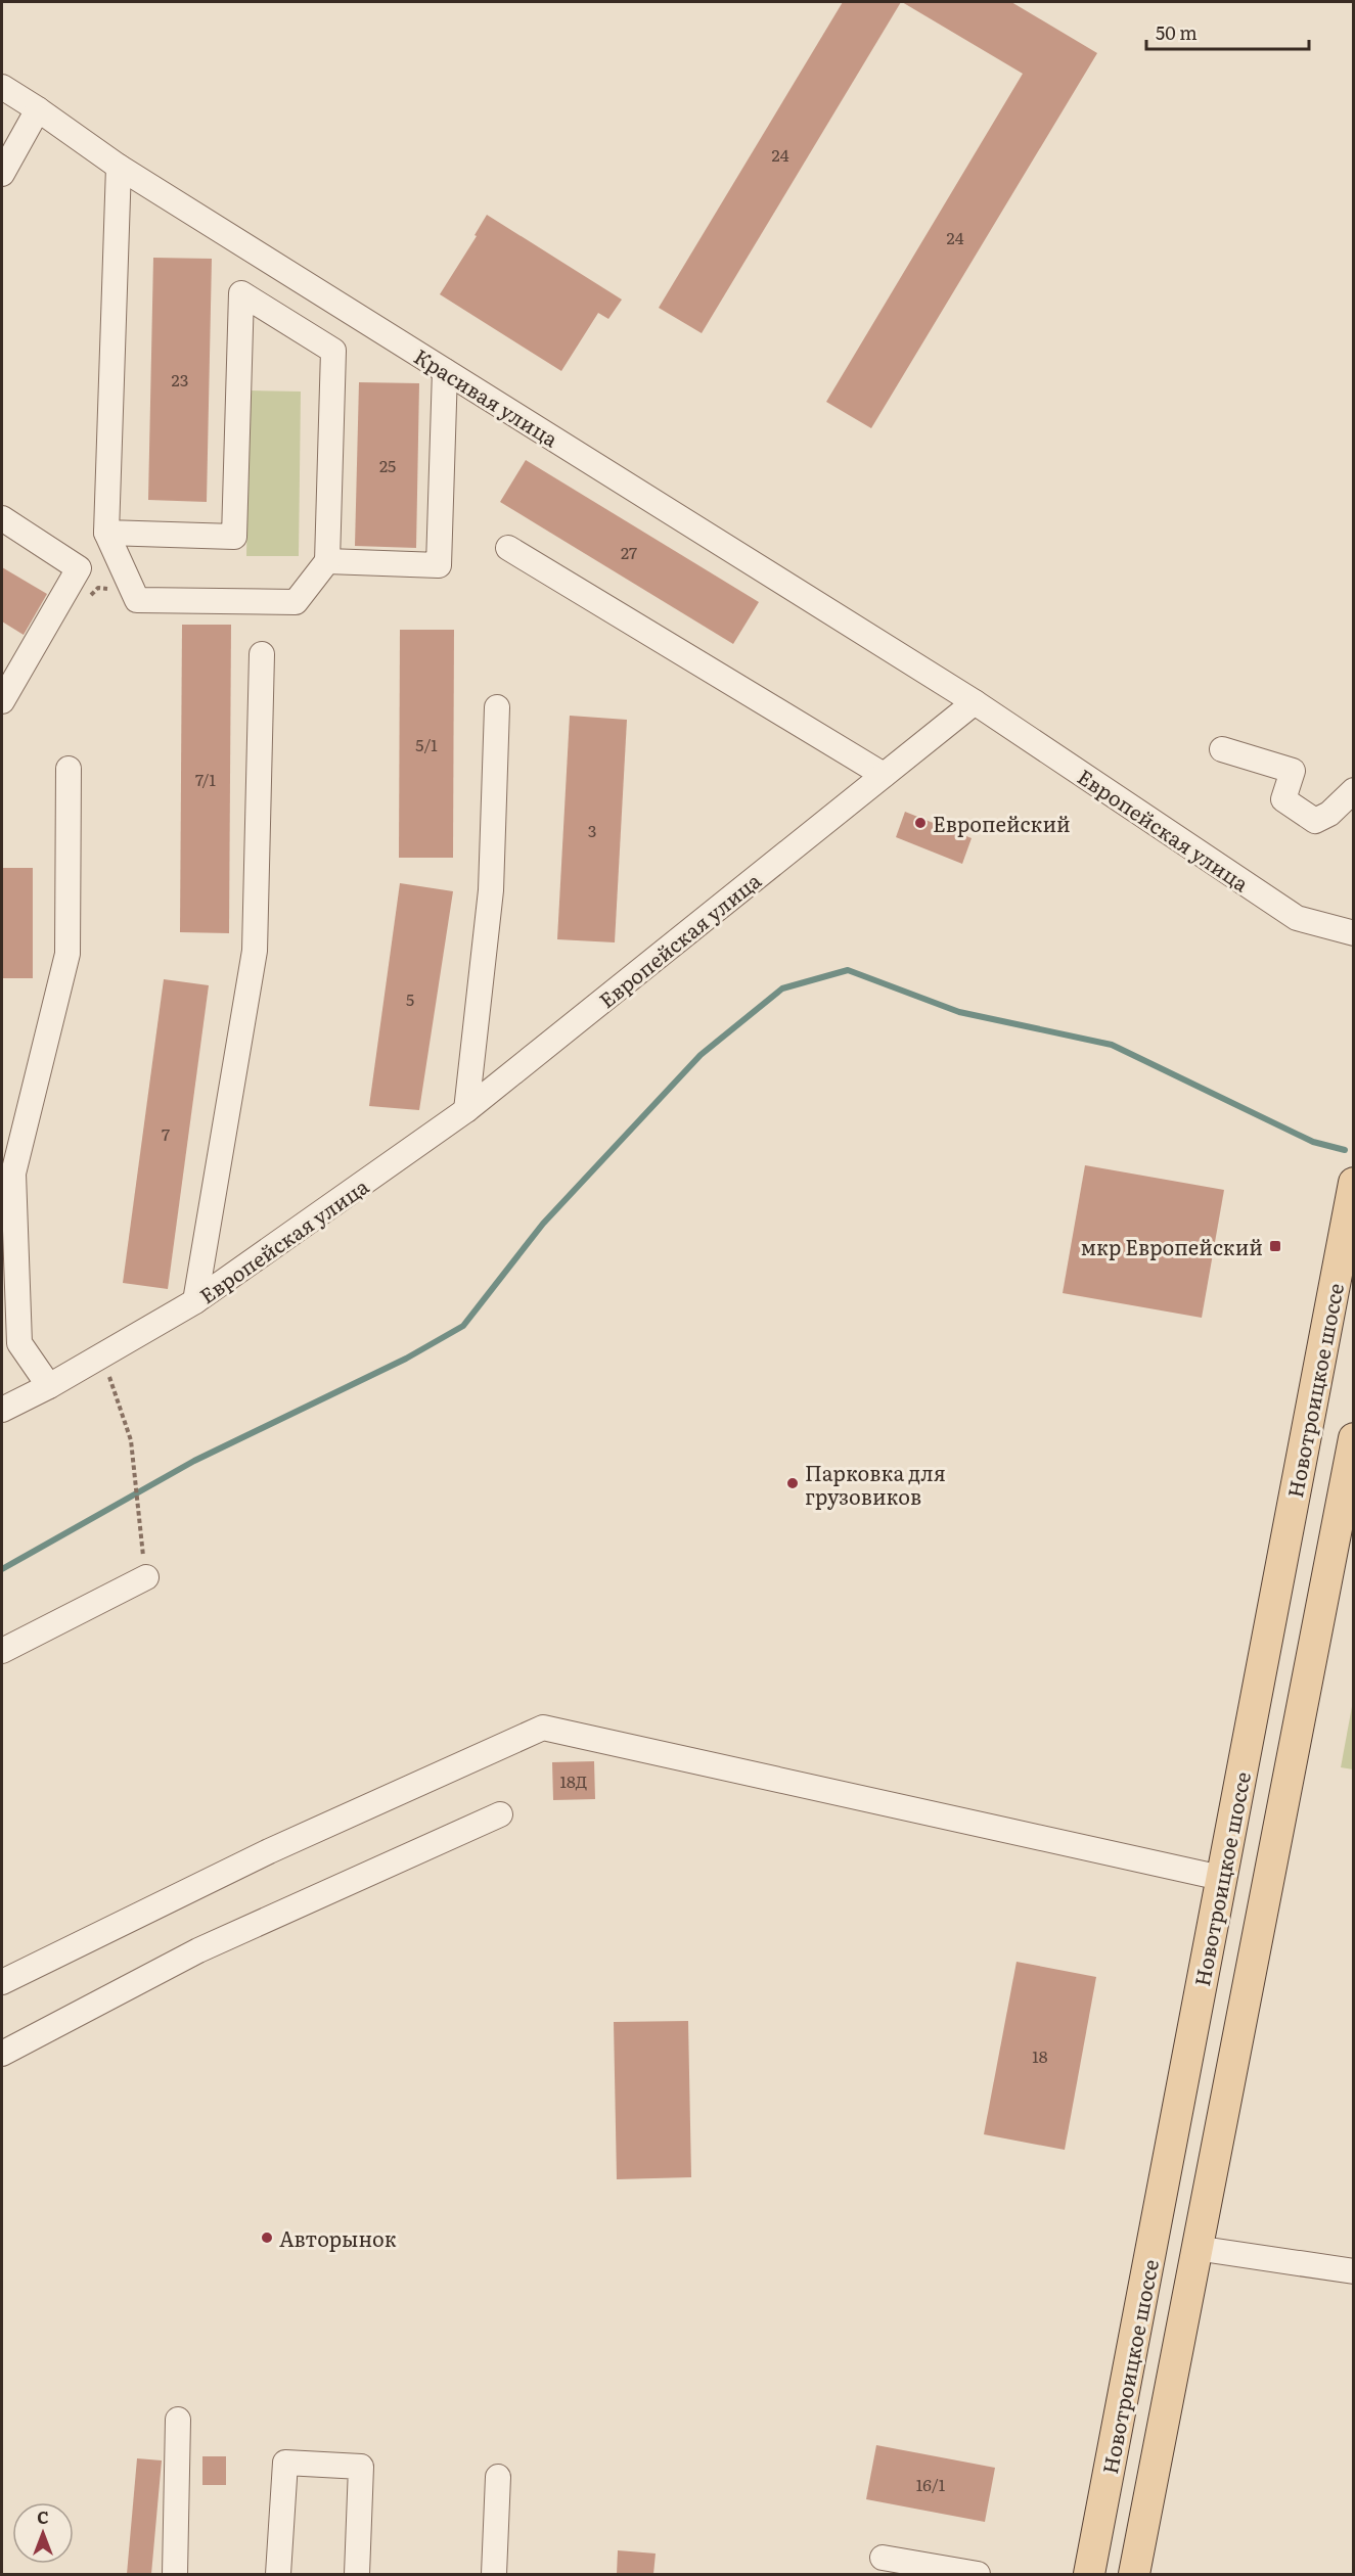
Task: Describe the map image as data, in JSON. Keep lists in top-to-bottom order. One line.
{"streets":{"main road":["Новотроицкое шоссе"],"street":["Красивая улица","Европейская улица"]},"crossings":[["Красивая улица","Европейская улица"]],"places":{"other":["Европейский","Парковка для грузовиков","Авторынок"],"transit":["мкр Европейский"]},"house_numbers":["24","24","23","25","27","5/1","7/1","3","5","7","18Д","18","16/1"],"scale_bar":"50 m","north":"top"}
